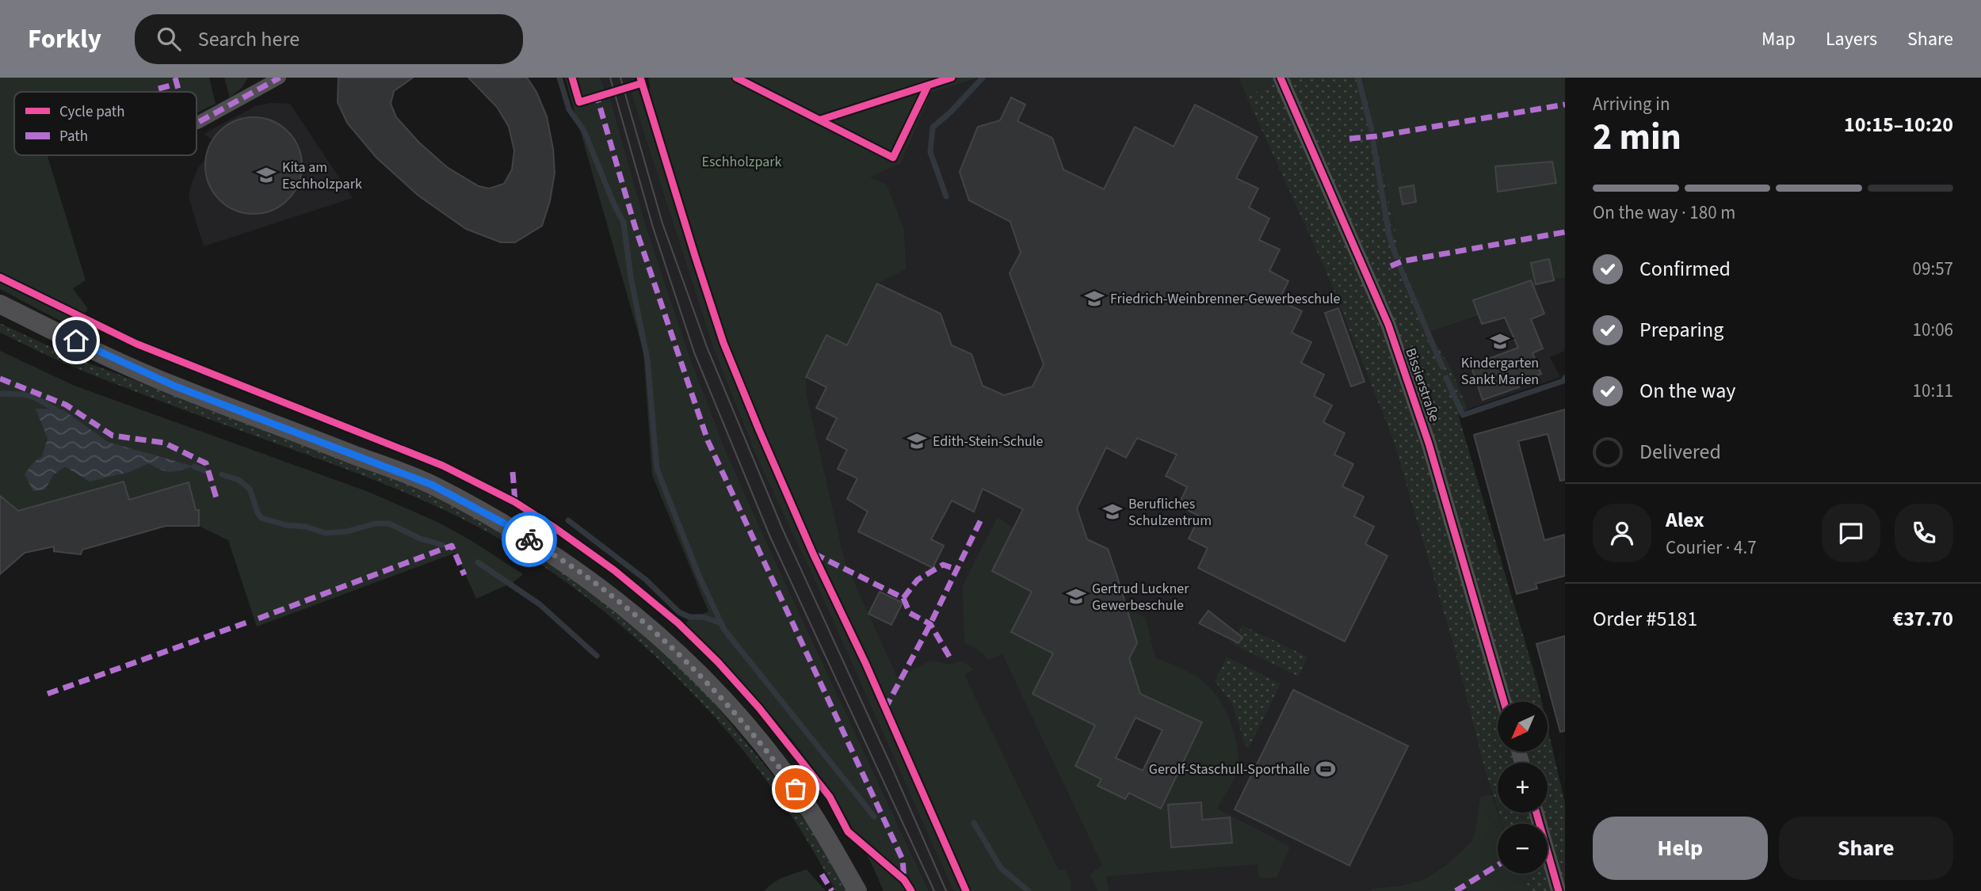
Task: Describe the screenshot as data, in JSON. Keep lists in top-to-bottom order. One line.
{"streets":{"street":["Bissierstraße"]},"parks":["Eschholzpark"],"places":{"school or university":["Kita am Eschholzpark","Friedrich-Weinbrenner-Gewerbeschule","Kindergarten Sankt Marien","Edith-Stein-Schule","Berufliches Schulzentrum","Gertrud Luckner Gewerbeschule"],"sports":["Gerolf-Staschull-Sporthalle"]},"legend":["Cycle path","Path"],"north":"bottom left","page":{"header":"Forkly","search":"Search here","nav":["Map","Layers","Share"],"heading":["2 min","Arriving in","10:15–10:20"],"panel":["Alex","Courier · 4.7","Order #5181","€37.70"],"bar":"On the way · 180 m","list":[["Confirmed","09:57"],["Preparing","10:06"],["On the way","10:11"],"Delivered"],"map_buttons":["+","−"],"buttons":["Help","Share"]}}
